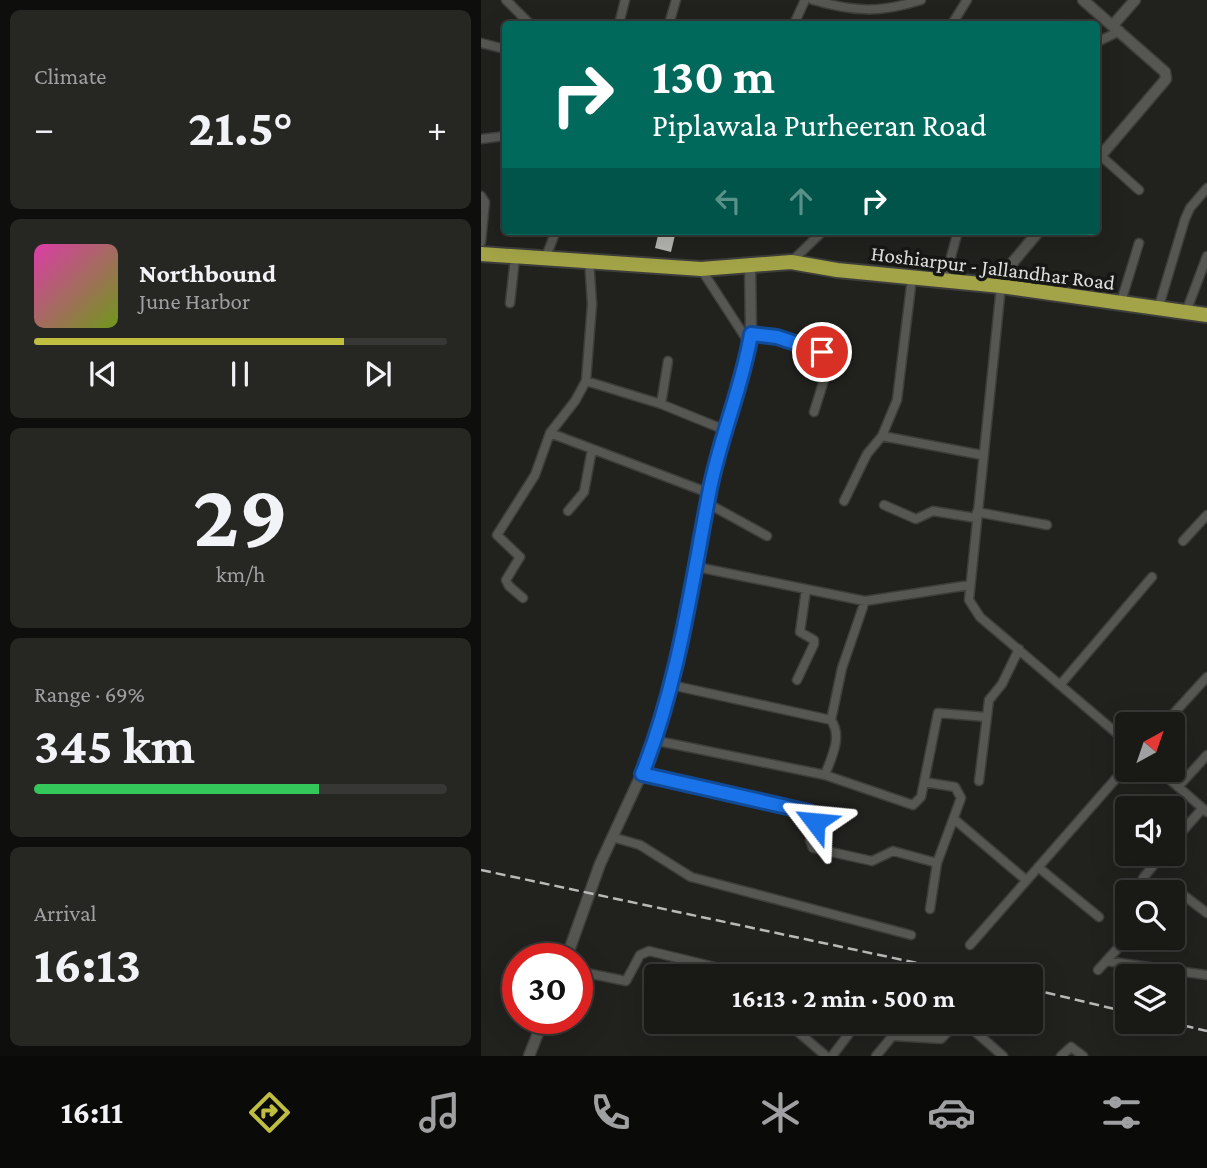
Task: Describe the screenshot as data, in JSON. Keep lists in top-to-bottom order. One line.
{"streets":{"highway":["Hoshiarpur - Jallandhar Road"]},"north":"top right","page":{"tile":["Climate",["29","km/h"],["Range · 69%","345 km"],["Arrival","16:13"]],"turn":["130 m","Piplawala Purheeran Road"],"heat":["−","21.5°","+"],"song":["Northbound","June Harbor"],"limit":"30","trip":"16:13 · 2 min · 500 m","tabs":"16:11"}}
